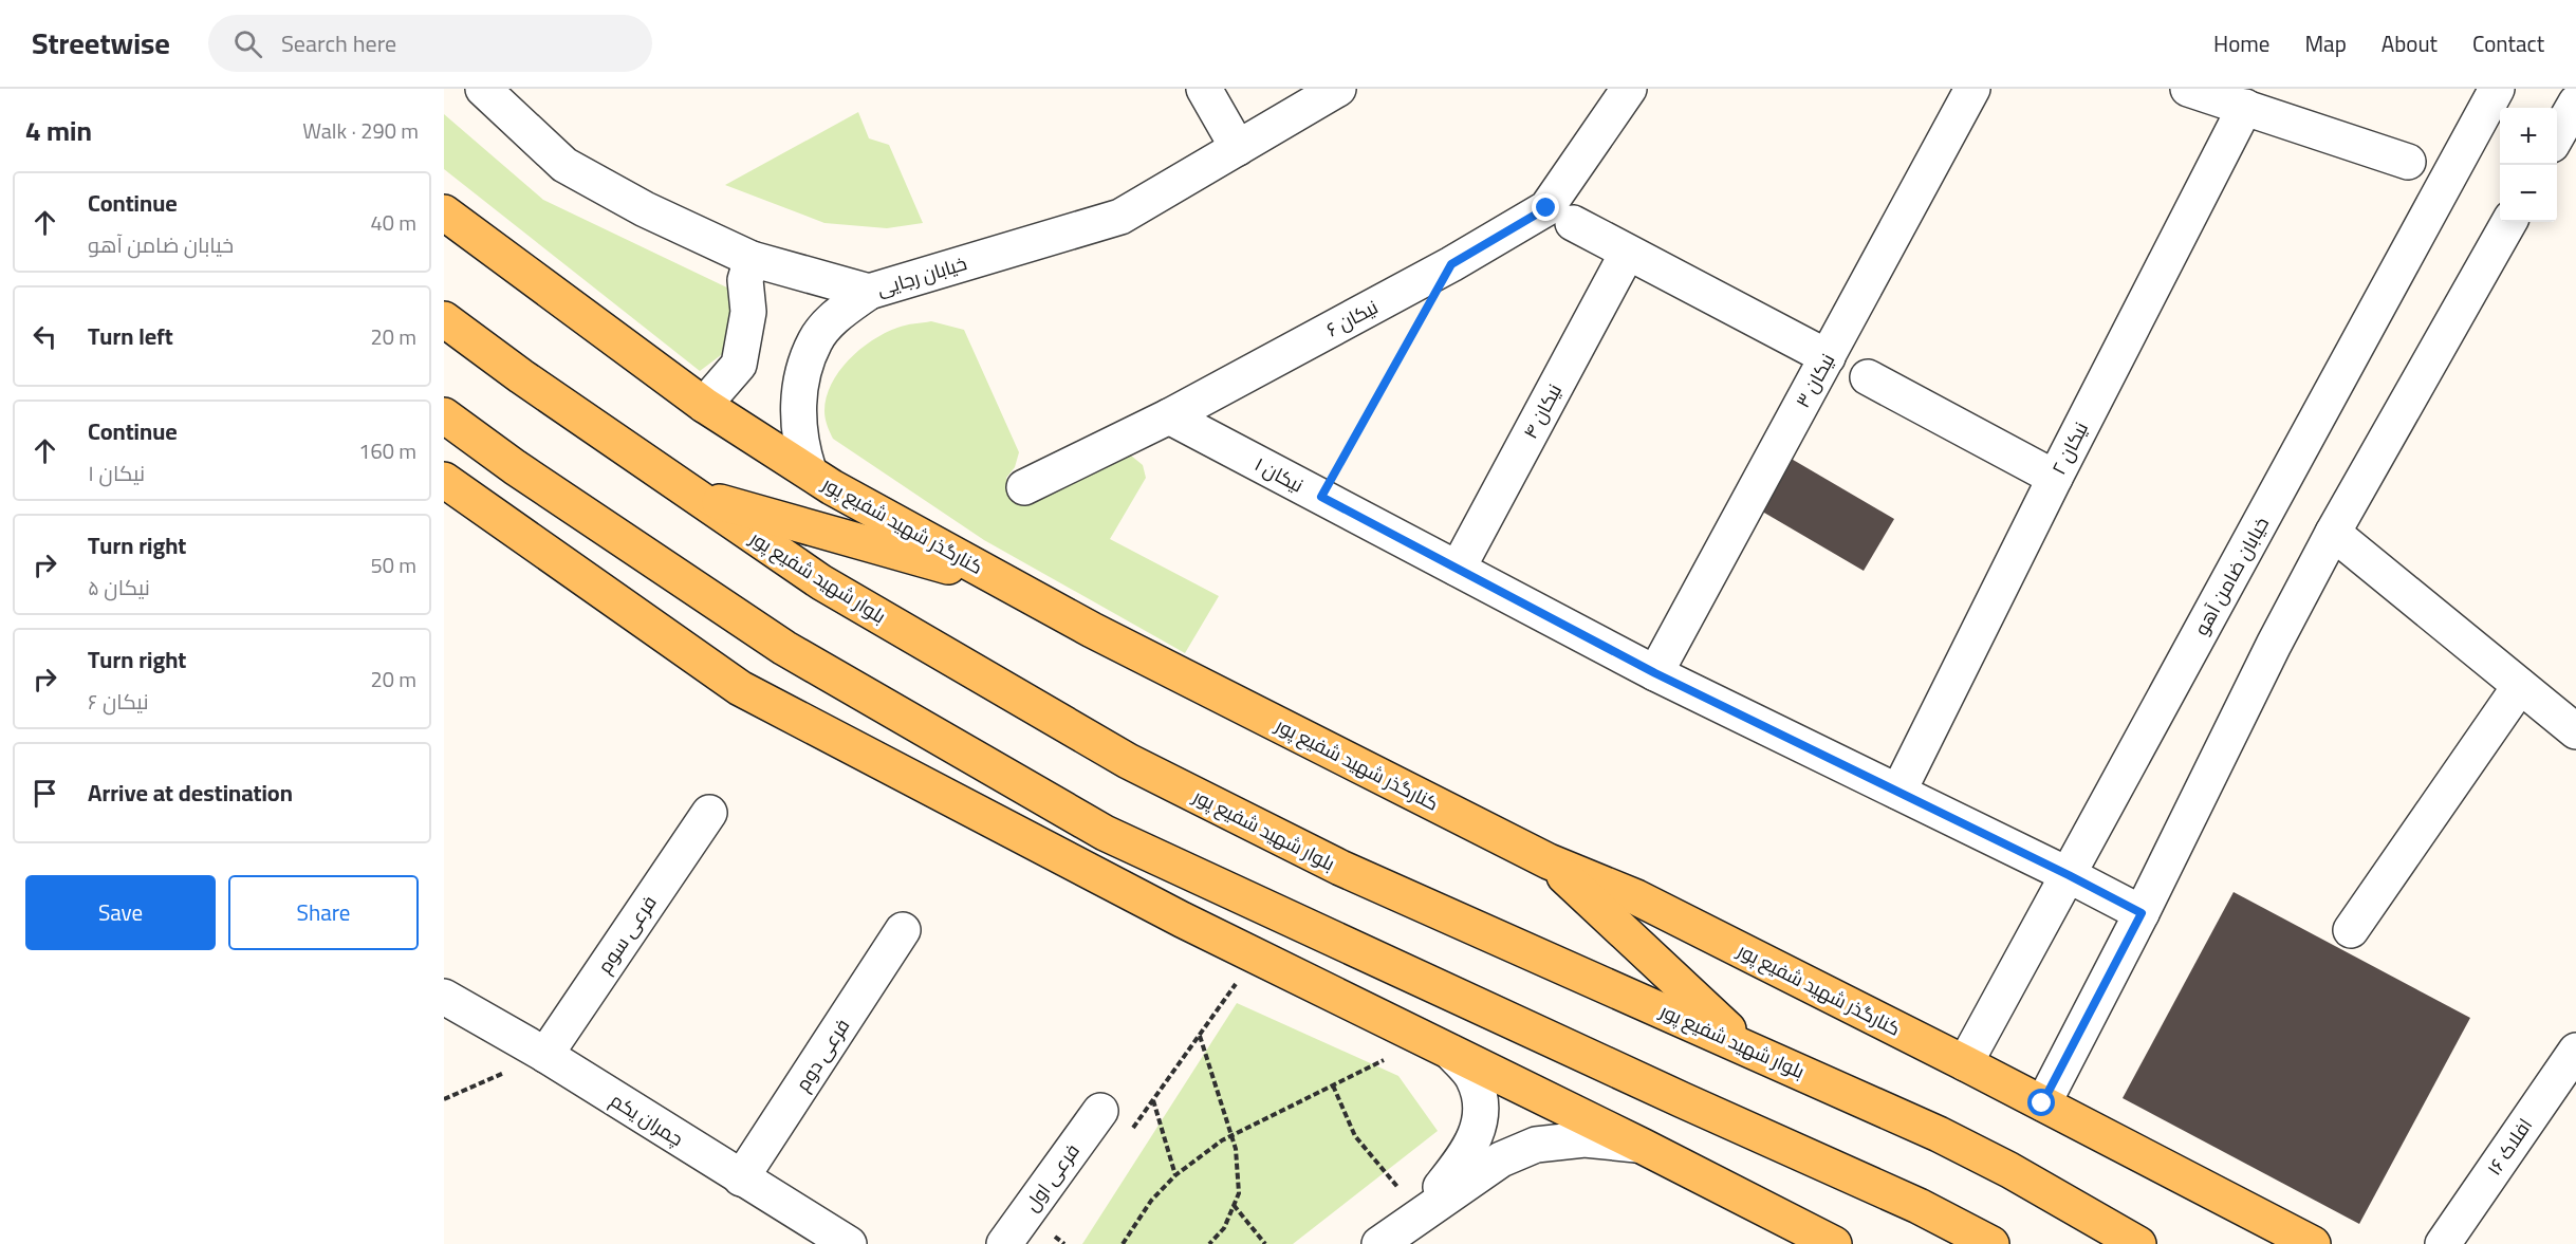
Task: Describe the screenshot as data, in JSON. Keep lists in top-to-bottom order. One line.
{"streets":{"main road":["کنارگذر شهید شفیع پور","بلوار شهید شفیع پور"],"street":["خیابان رجایی","نیکان ۶","نیکان ۳","نیکان ۴","نیکان ۲","نیکان ۱","خیابان ضامن آهو","فرعی سوم","فرعی دوم","چمران یکم","افلاک ۱۶","فرعی اول"]},"crossings":[["نیکان ۶","نیکان ۱"],["نیکان ۳","نیکان ۱"],["نیکان ۴","نیکان ۱"],["نیکان ۲","نیکان ۱"],["نیکان ۱","خیابان ضامن آهو"],["کنارگذر شهید شفیع پور","خیابان ضامن آهو"],["فرعی سوم","چمران یکم"],["فرعی دوم","چمران یکم"]],"page":{"header":"Streetwise","search":"Search here","nav":["Home","Map","About","Contact"],"heading":["4 min","Walk · 290 m"],"map_buttons":["+","−"],"list":[["Continue","خیابان ضامن آهو","40 m"],["Turn left","20 m"],["Continue","نیکان ۱","160 m"],["Turn right","نیکان ۵","50 m"],["Turn right","نیکان ۶","20 m"],"Arrive at destination"],"buttons":["Save","Share"]}}
